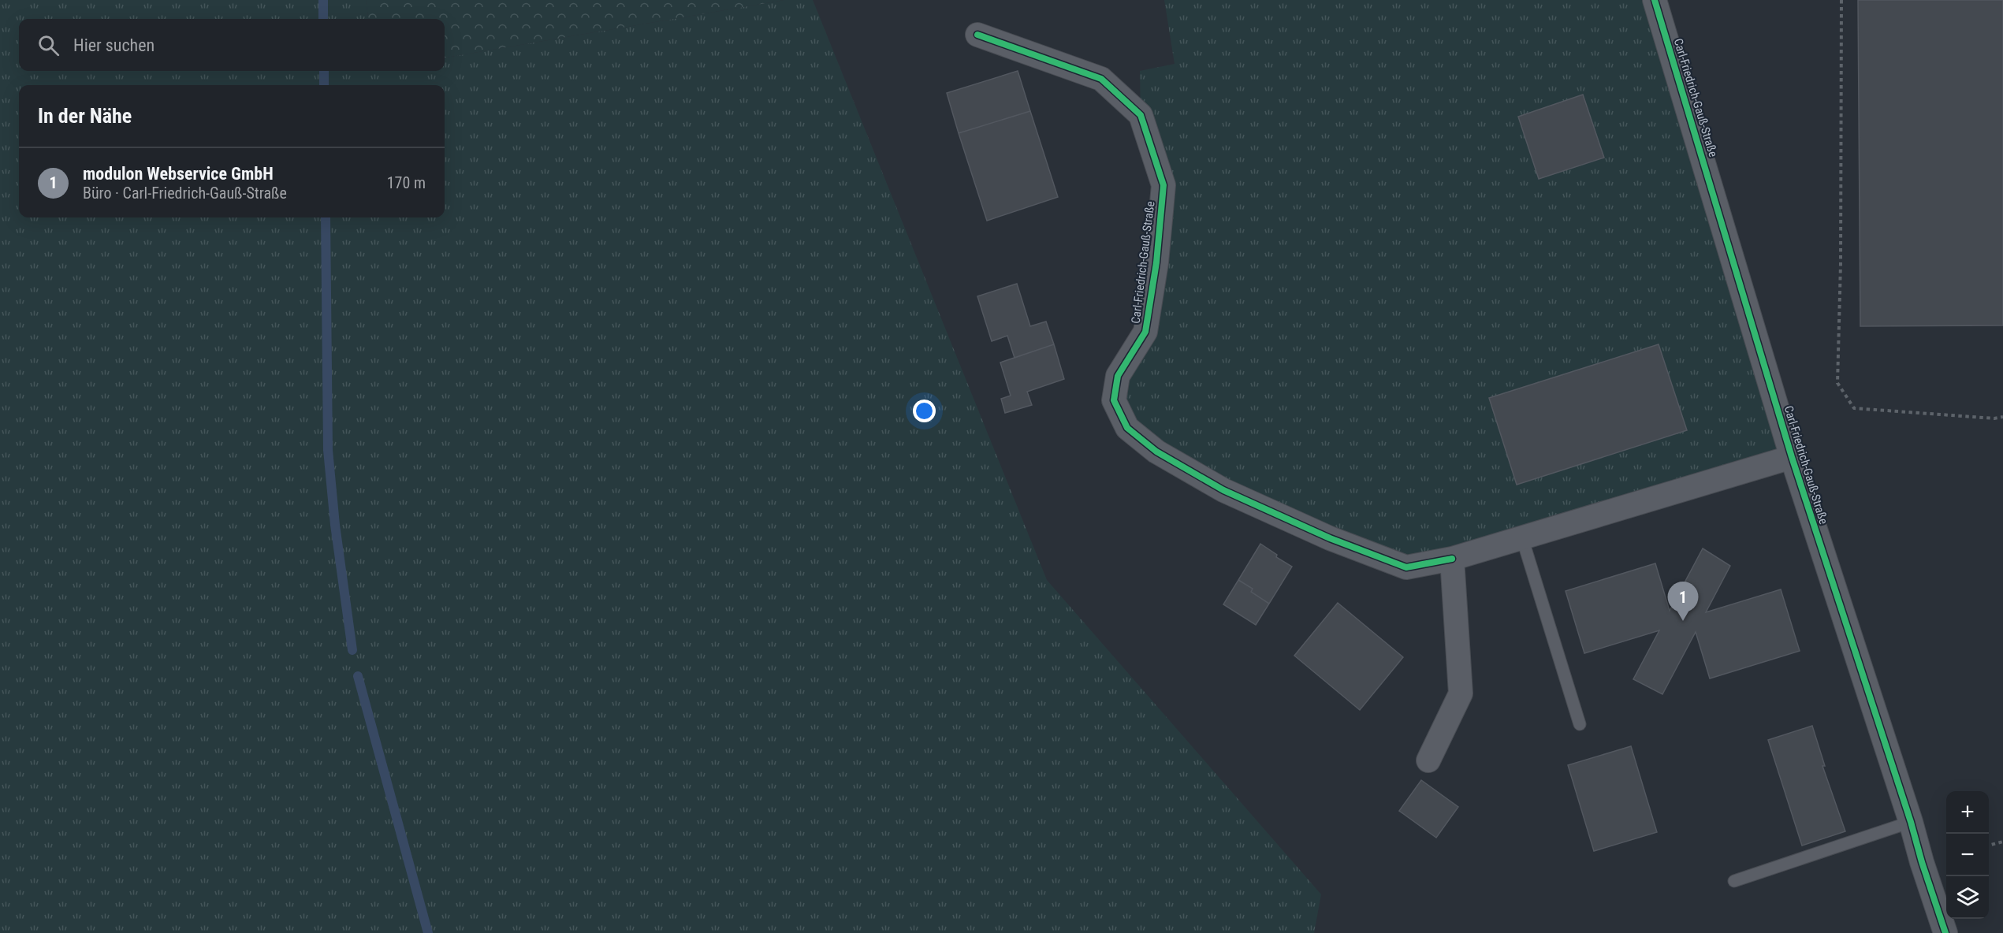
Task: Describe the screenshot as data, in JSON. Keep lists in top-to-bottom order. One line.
{"streets":{"street":["Carl-Friedrich-Gauß-Straße"]},"page":{"search":"Hier suchen","heading":"In der Nähe","list":[{"mark":"1","name":"modulon Webservice GmbH","note":"Büro · Carl-Friedrich-Gauß-Straße","value":"170 m"}],"pins":"1","map_buttons":["+","−"]}}
